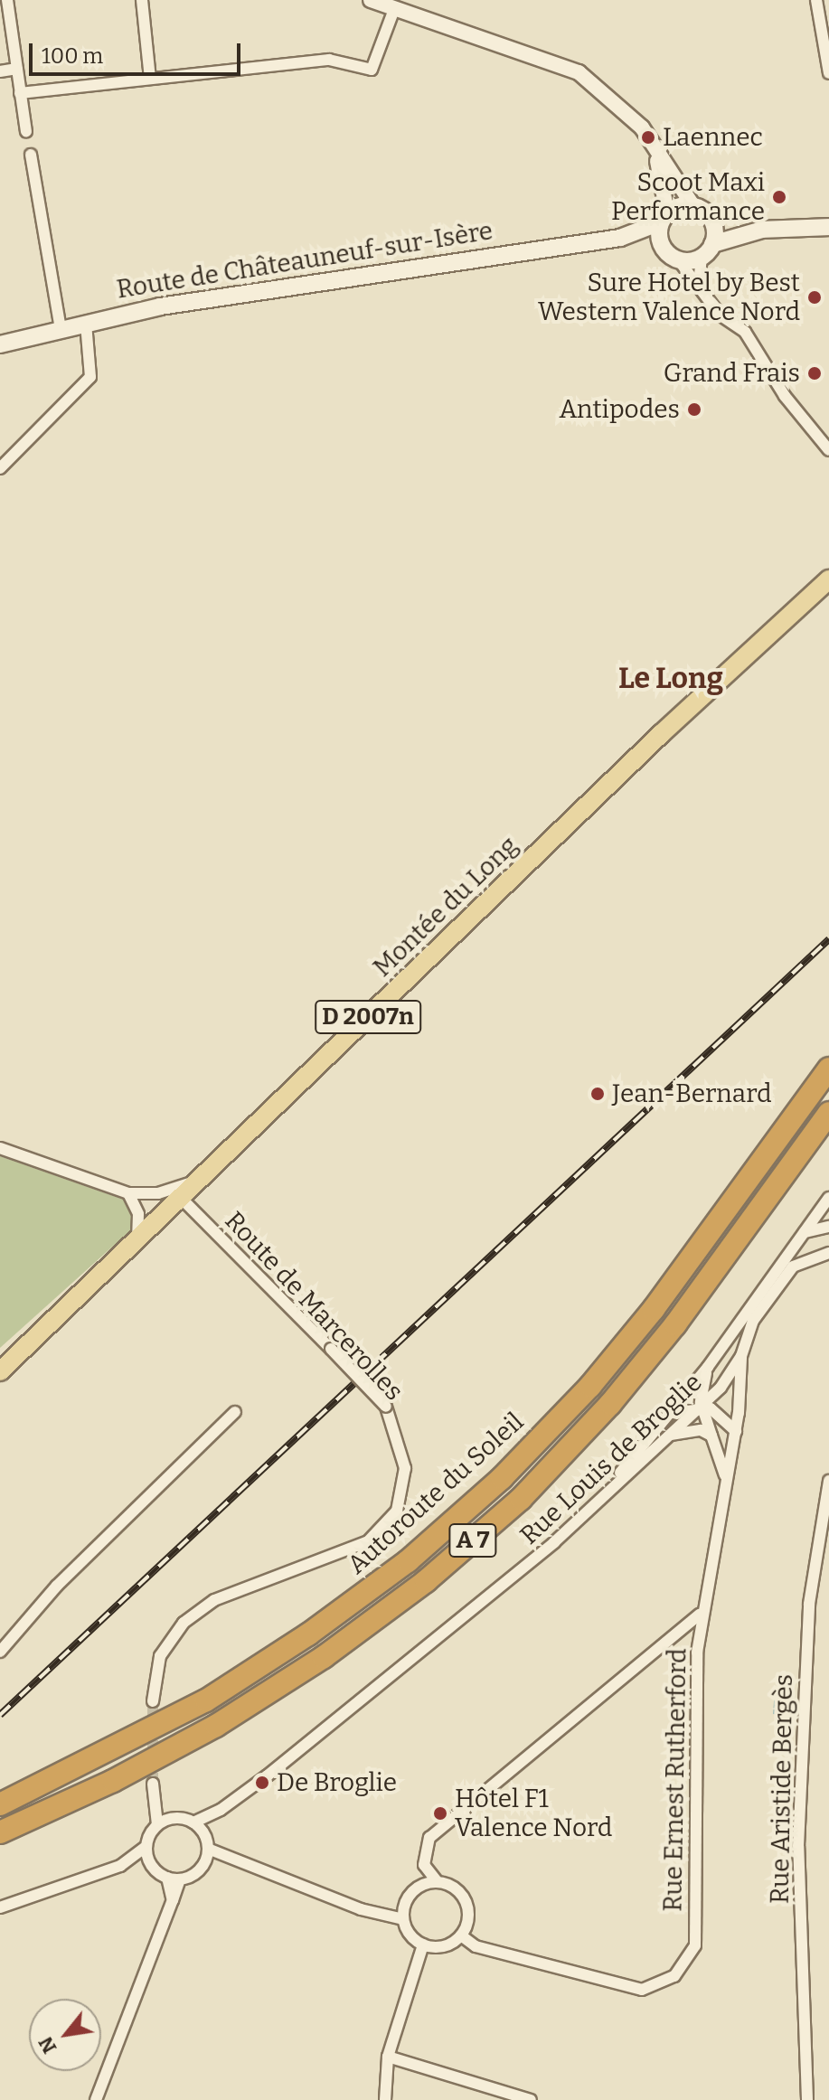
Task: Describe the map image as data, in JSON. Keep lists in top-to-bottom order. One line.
{"streets":{"highway":["Autoroute du Soleil","A 7"],"main road":["Route de Châteauneuf-sur-Isère","Montée du Long","D 2007n"],"street":["Route de Marcerolles","Rue Louis de Broglie","Rue Ernest Rutherford","Rue Aristide Bergès"]},"crossings":[["Montée du Long","Route de Marcerolles"],["Rue Louis de Broglie","Rue Ernest Rutherford"]],"districts":["Le Long"],"places":["Laennec","Scoot Maxi Performance","Sure Hotel by Best Western Valence Nord","Grand Frais","Antipodes","Jean-Bernard","De Broglie","Hôtel F1 Valence Nord"],"scale_bar":"100 m","north":"bottom left"}
